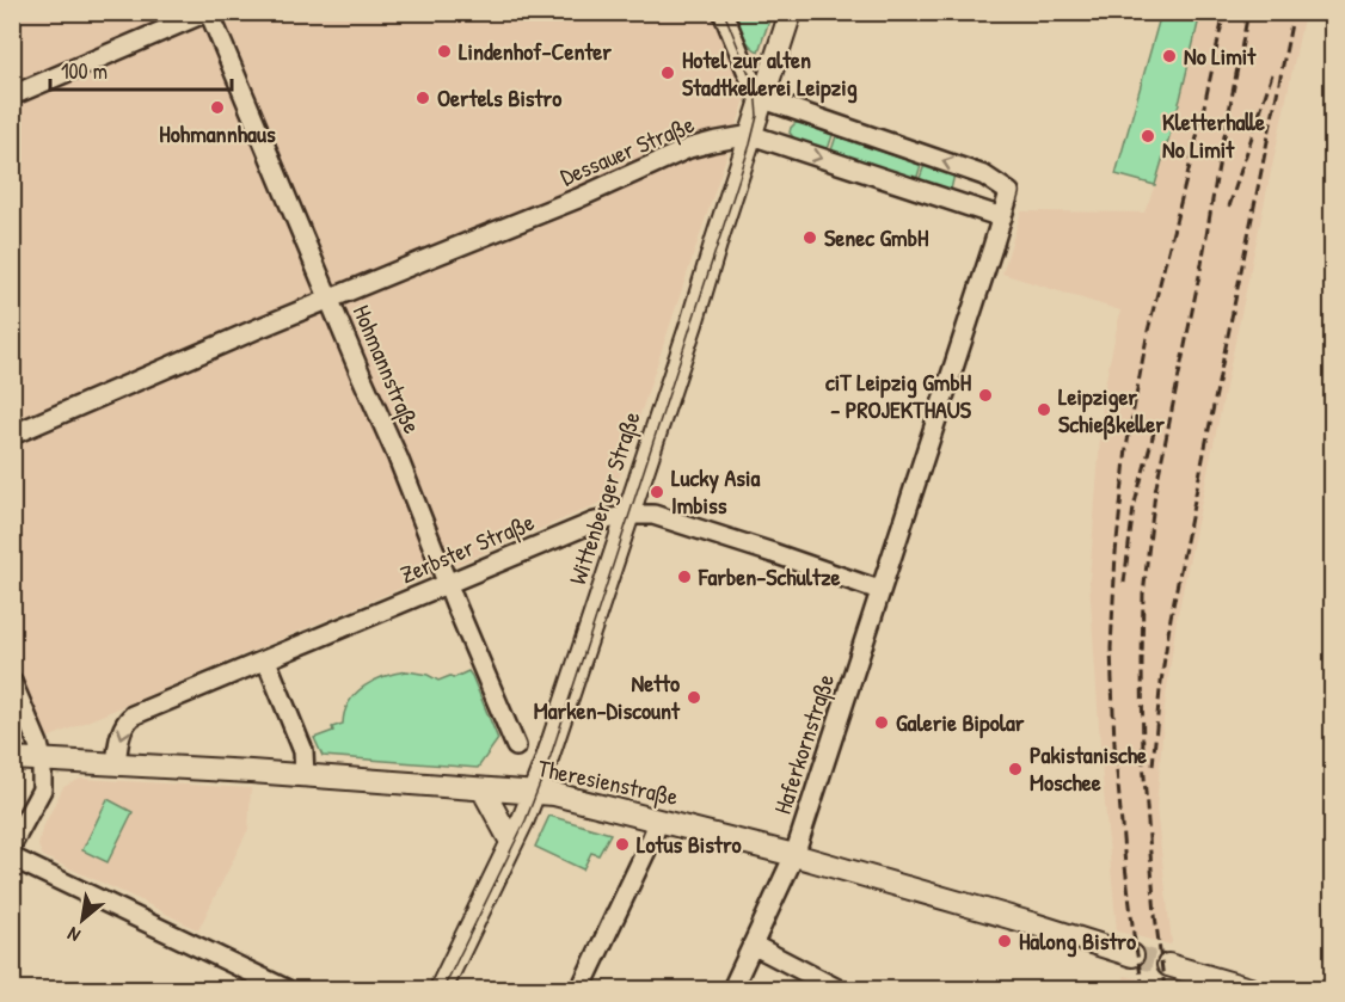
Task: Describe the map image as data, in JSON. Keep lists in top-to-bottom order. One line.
{"streets":{"main road":["Wittenberger Straße","Theresienstraße"],"street":["Dessauer Straße","Hohmannstraße","Zerbster Straße","Haferkornstraße"]},"crossings":[["Dessauer Straße","Hohmannstraße"],["Dessauer Straße","Wittenberger Straße"],["Dessauer Straße","Haferkornstraße"],["Hohmannstraße","Zerbster Straße"],["Wittenberger Straße","Zerbster Straße"],["Wittenberger Straße","Theresienstraße"],["Zerbster Straße","Haferkornstraße"],["Zerbster Straße","Theresienstraße"],["Haferkornstraße","Theresienstraße"]],"places":["Lindenhof-Center","No Limit","Hotel zur alten Stadtkellerei Leipzig","Oertels Bistro","Hohmannhaus","Kletterhalle No Limit","Senec GmbH","ciT Leipzig GmbH - PROJEKTHAUS","Leipziger Schießkeller","Lucky Asia Imbiss","Farben-Schultze","Netto Marken-Discount","Galerie Bipolar","Pakistanische Moschee","Lotus Bistro","Halong Bistro"],"scale_bar":"100 m","north":"bottom left"}
